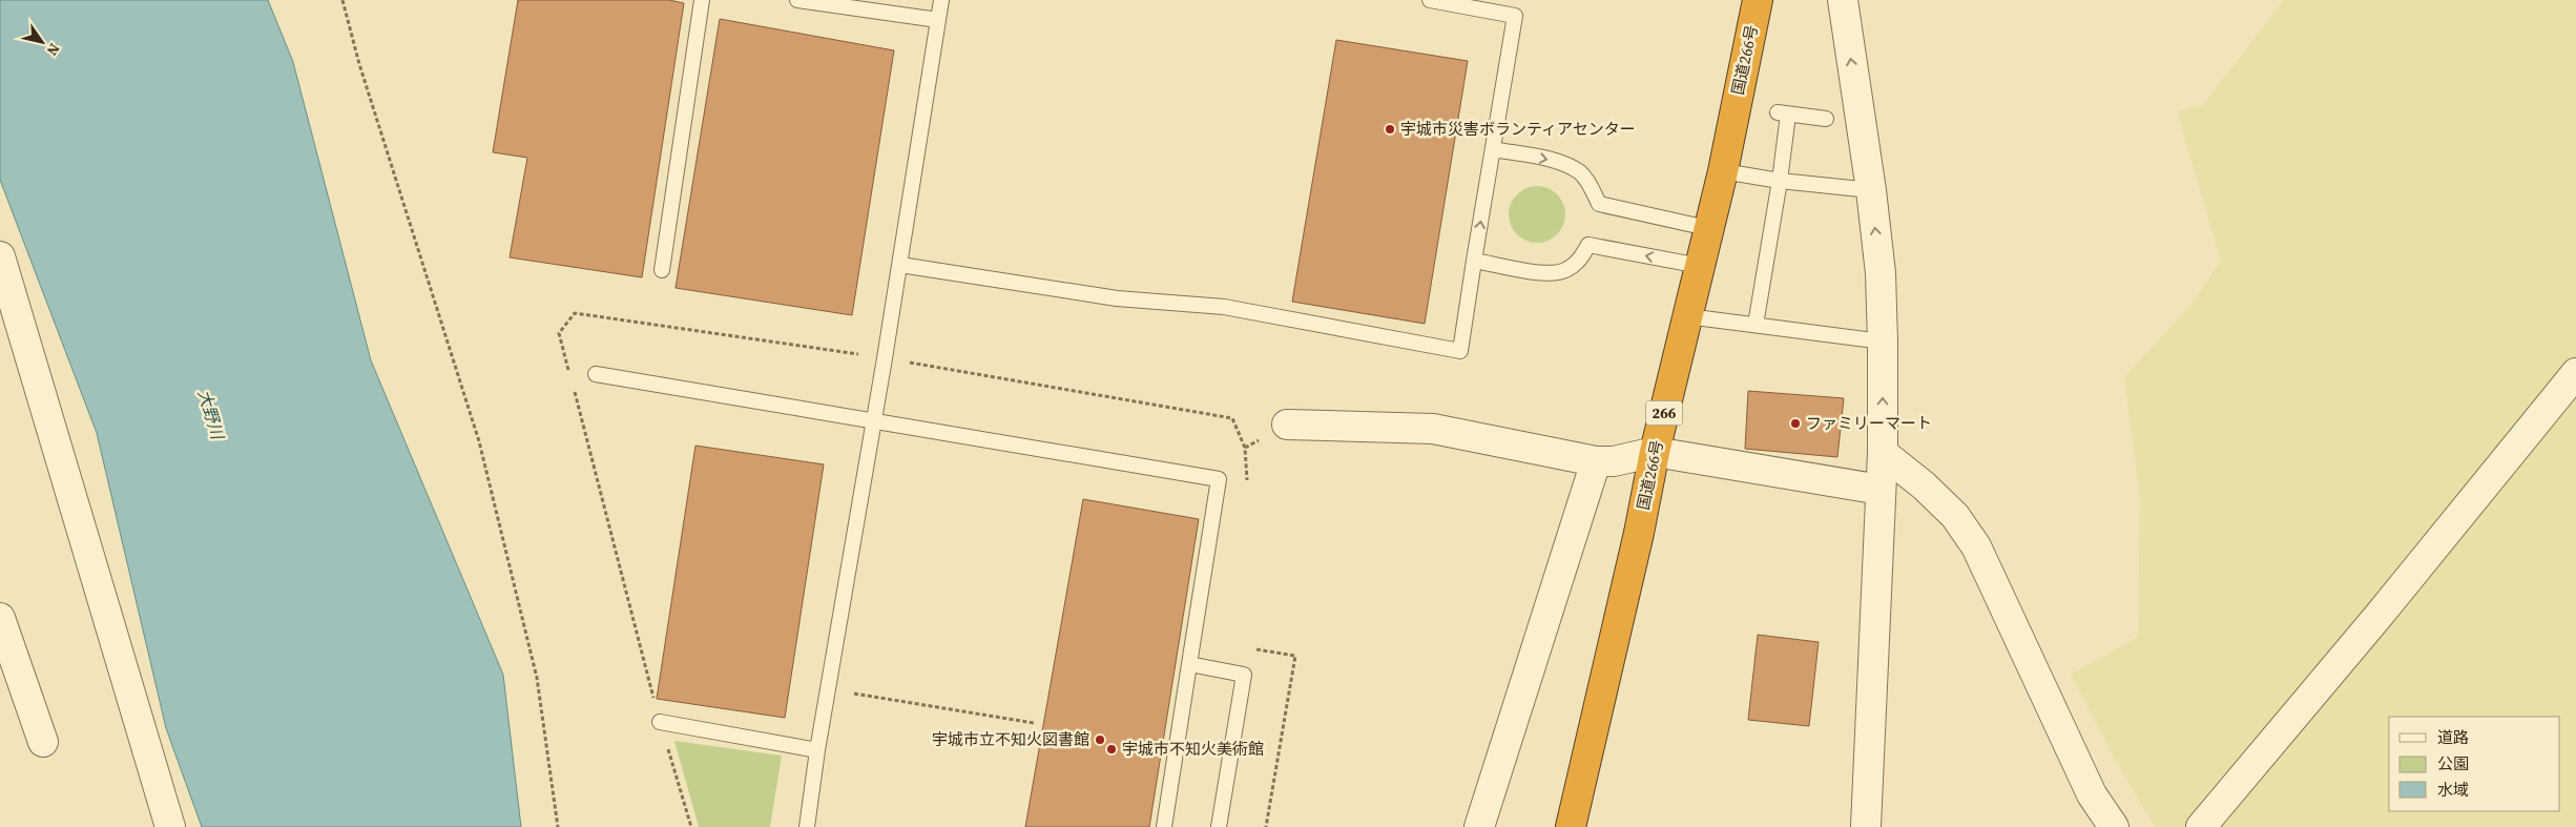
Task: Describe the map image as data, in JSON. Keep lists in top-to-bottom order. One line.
{"streets":{"highway":["国道266号","266"]},"water":["大野川"],"places":["宇城市災害ボランティアセンター","ファミリーマート","宇城市立不知火図書館","宇城市不知火美術館"],"legend":["道路","公園","水域"],"north":"bottom right"}
